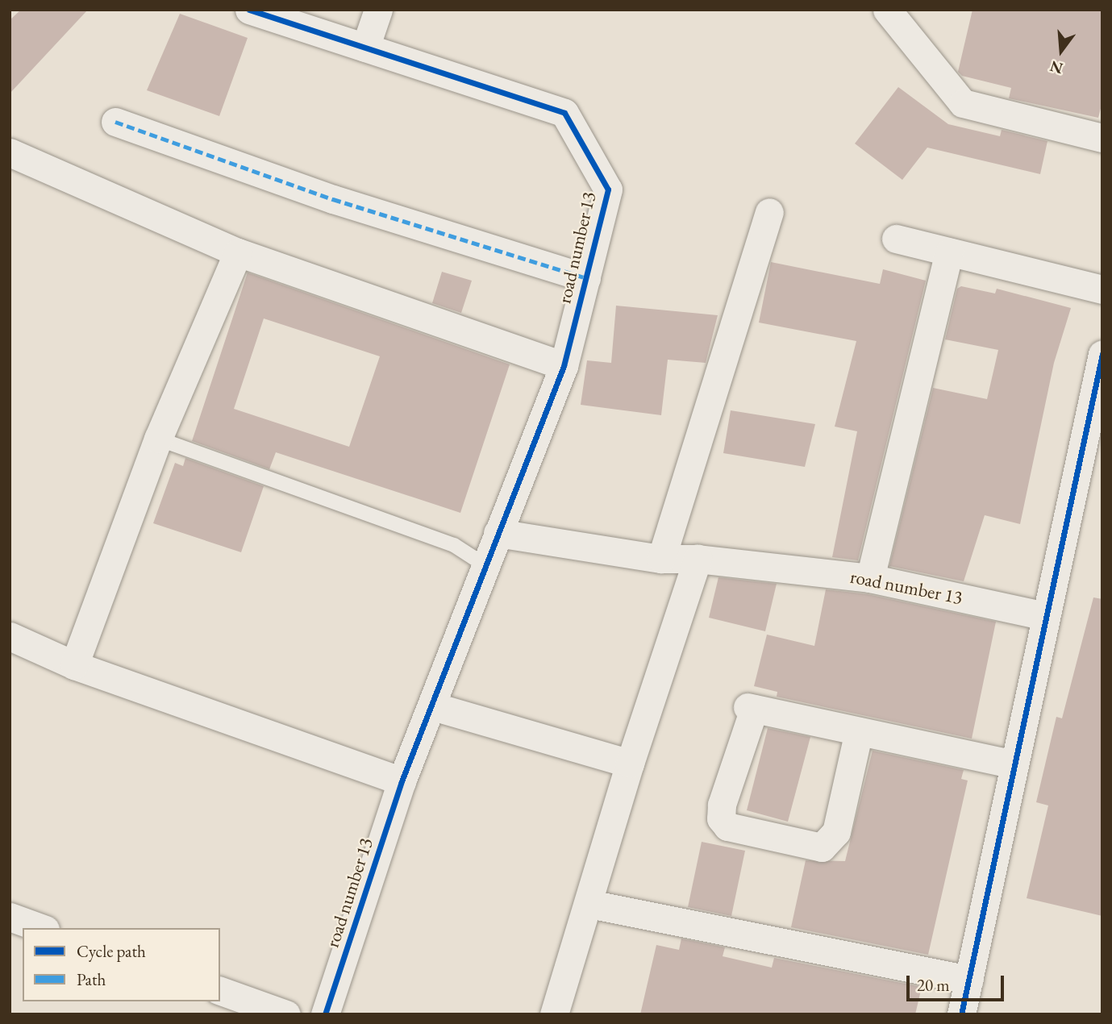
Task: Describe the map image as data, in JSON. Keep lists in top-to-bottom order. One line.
{"streets":{"street":["road number 13"]},"legend":["Cycle path","Path"],"scale_bar":"20 m","north":"bottom"}
